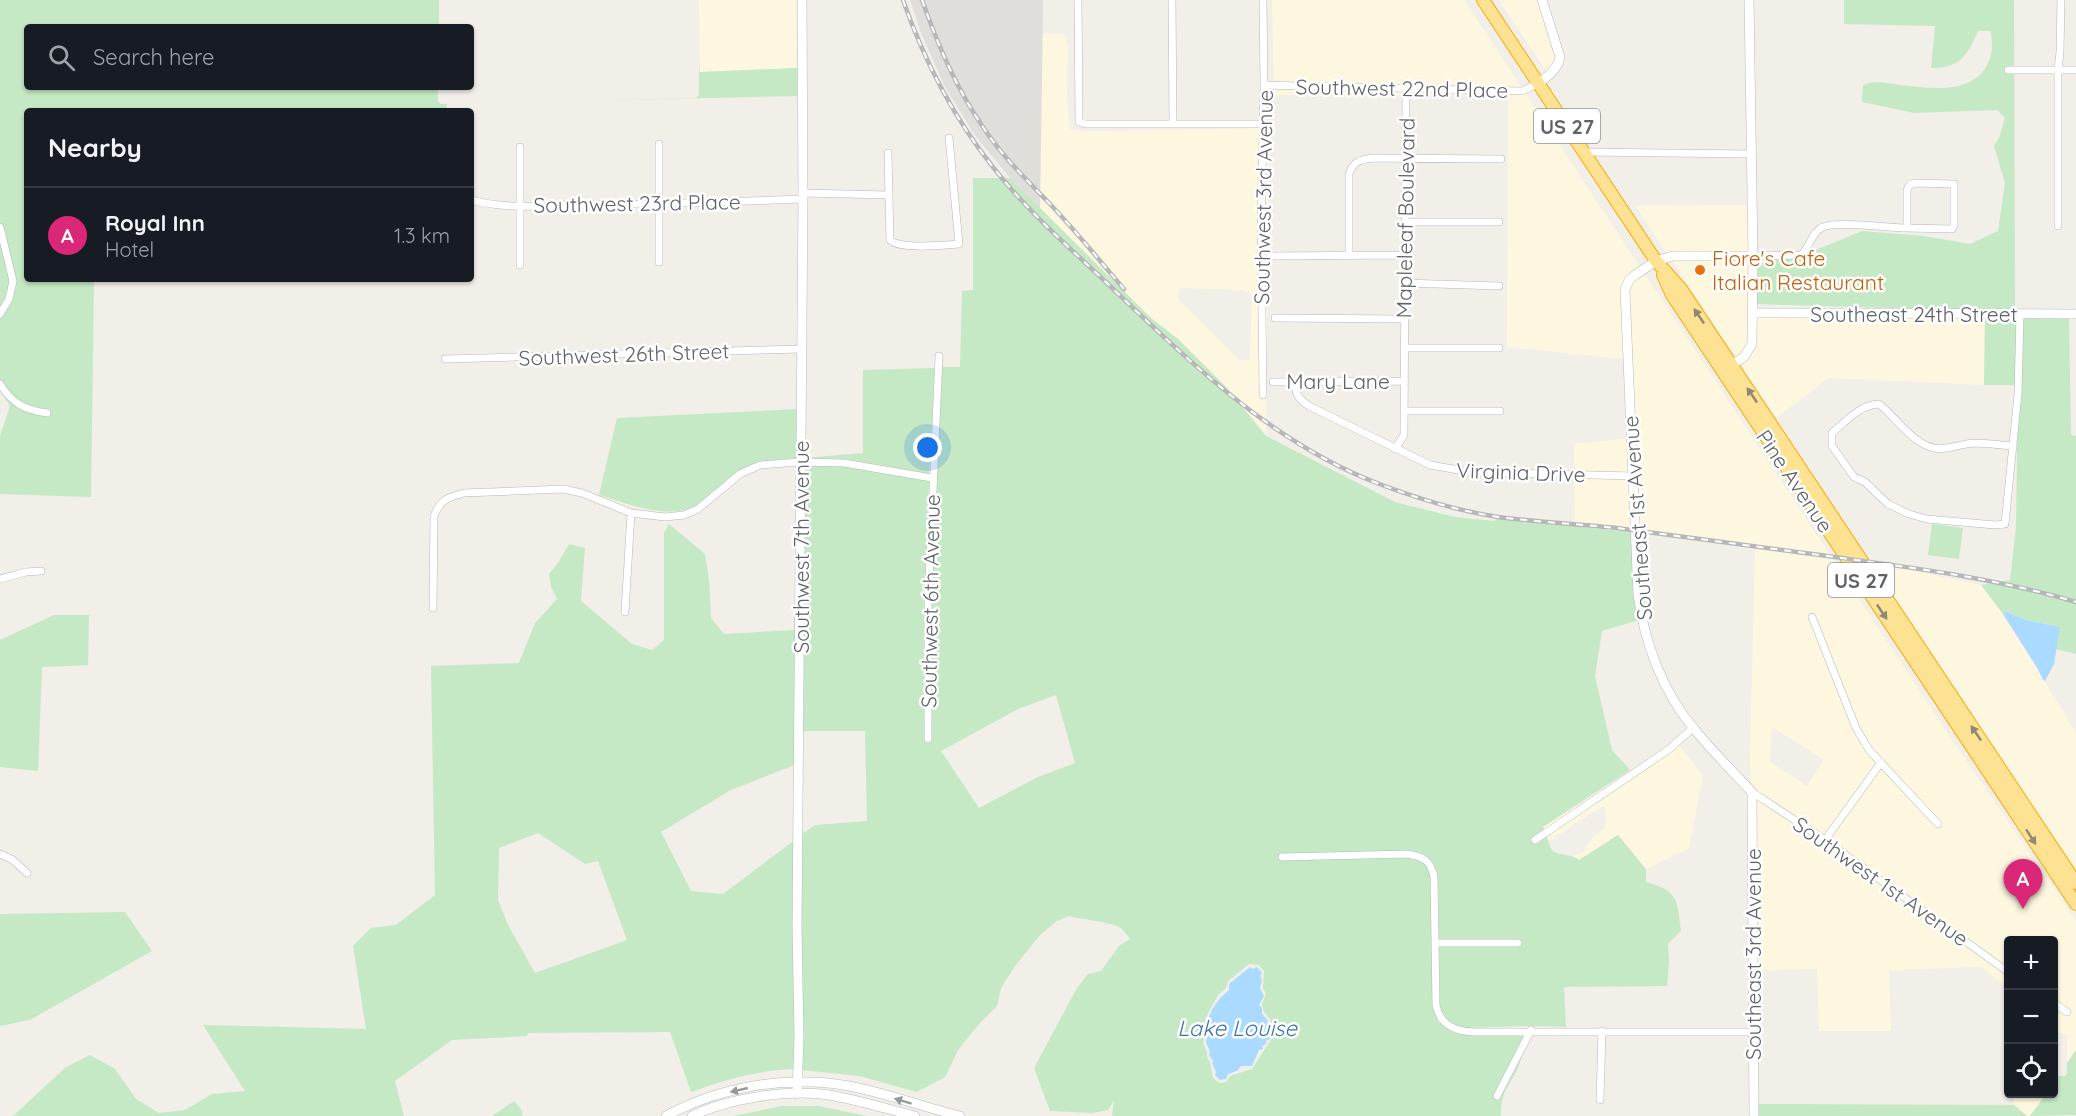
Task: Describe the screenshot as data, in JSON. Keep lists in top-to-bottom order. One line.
{"streets":{"highway":["US 27","Pine Avenue"],"street":["Southwest 22nd Place","Southwest 3rd Avenue","Southwest 23rd Place","Mapleleaf Boulevard","Southeast 24th Street","Southwest 26th Street","Mary Lane","Virginia Drive","Southeast 1st Avenue","Southwest 7th Avenue","Southwest 6th Avenue","Southwest 1st Avenue","Southeast 3rd Avenue"]},"crossings":[["Southwest 22nd Place","Southwest 3rd Avenue"],["Southwest 22nd Place","Mapleleaf Boulevard"],["Southwest 22nd Place","Pine Avenue"],["US 27","Pine Avenue"],["Southwest 23rd Place","Southwest 7th Avenue"],["Mapleleaf Boulevard","Mary Lane"],["Mapleleaf Boulevard","Virginia Drive"],["Southwest 26th Street","Southwest 7th Avenue"],["Mary Lane","Virginia Drive"],["Virginia Drive","Southeast 1st Avenue"],["Pine Avenue","Southeast 1st Avenue"],["Southeast 1st Avenue","Southwest 1st Avenue"],["Southeast 1st Avenue","Southeast 3rd Avenue"],["Southwest 1st Avenue","Southeast 3rd Avenue"]],"water":["Lake Louise"],"places":["Fiore's Cafe Italian Restaurant"],"page":{"search":"Search here","heading":"Nearby","list":[{"mark":"A","name":"Royal Inn","note":"Hotel","value":"1.3 km"}],"pins":"A","map_buttons":["+","−"]}}
